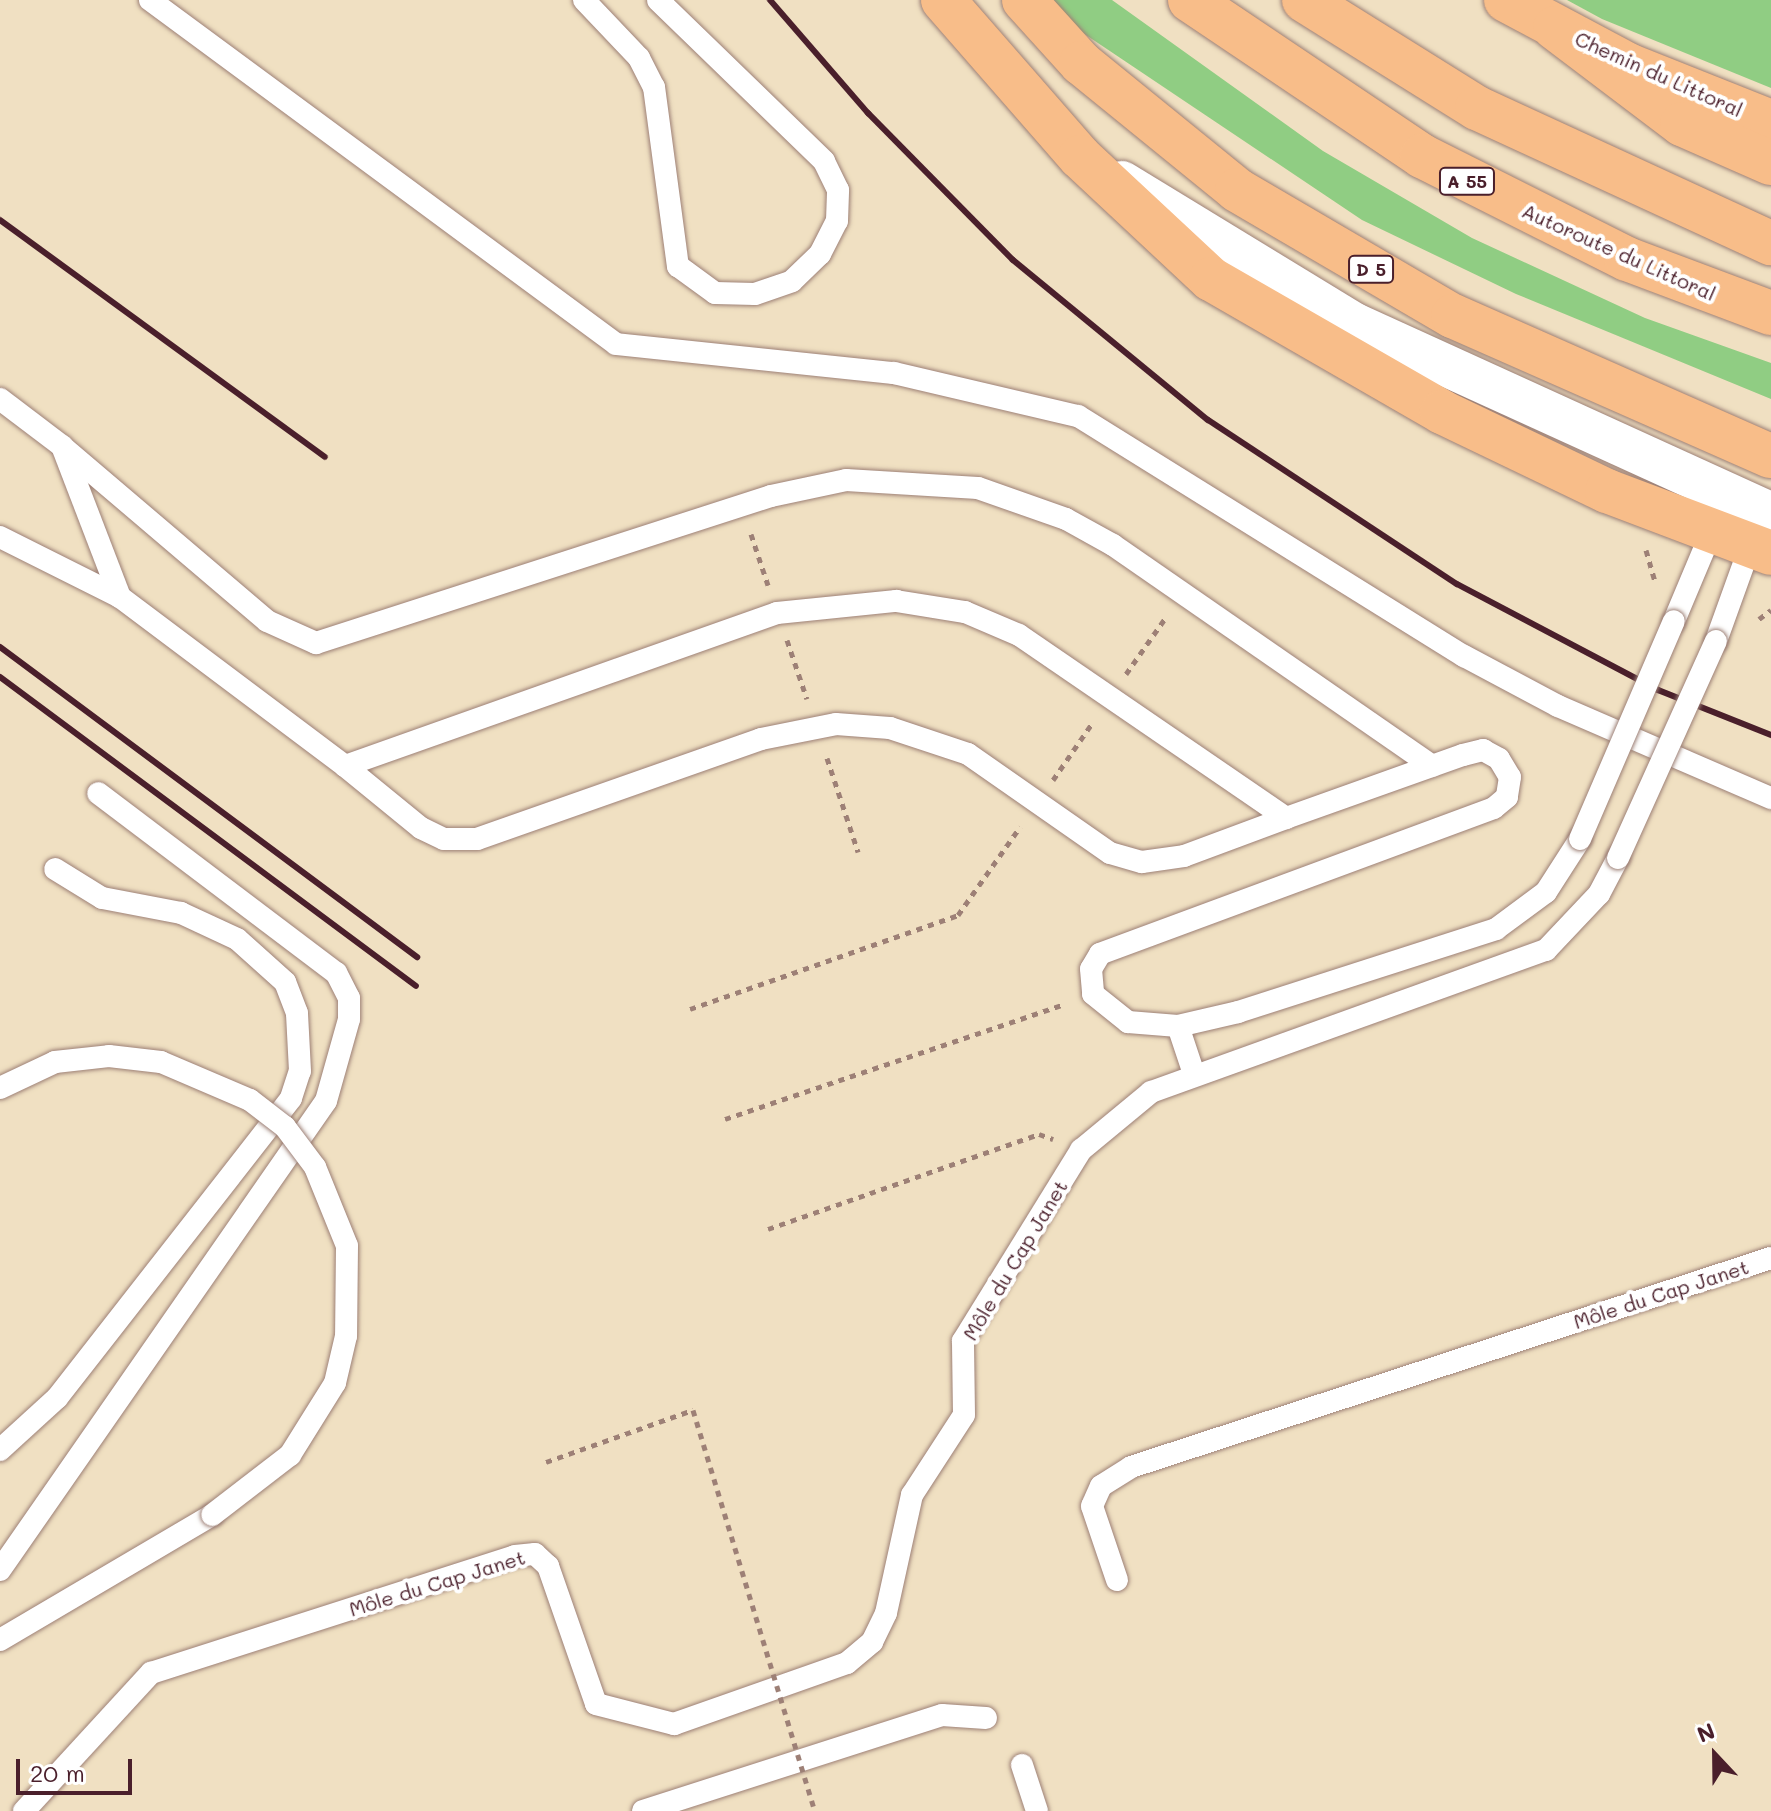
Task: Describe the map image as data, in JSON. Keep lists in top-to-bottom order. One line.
{"streets":{"main road":["Chemin du Littoral","A 55","Autoroute du Littoral","D 5"],"lane":["Môle du Cap Janet"]},"scale_bar":"20 m","north":"top"}
